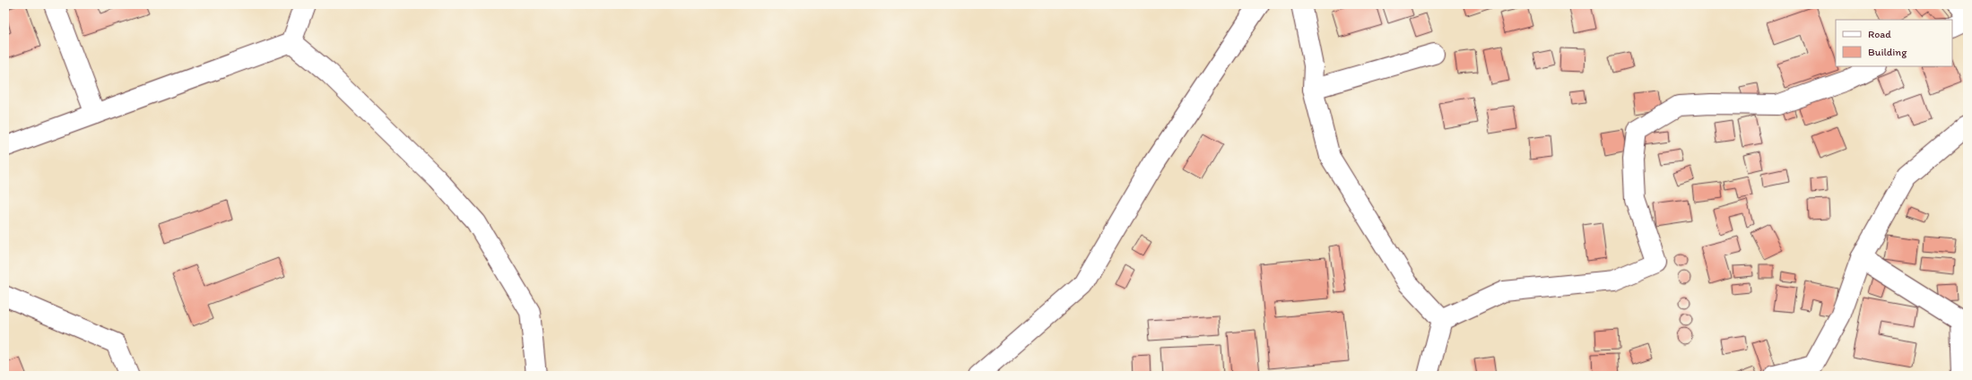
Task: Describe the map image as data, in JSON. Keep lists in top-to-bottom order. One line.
{"legend":["Road","Building"]}
